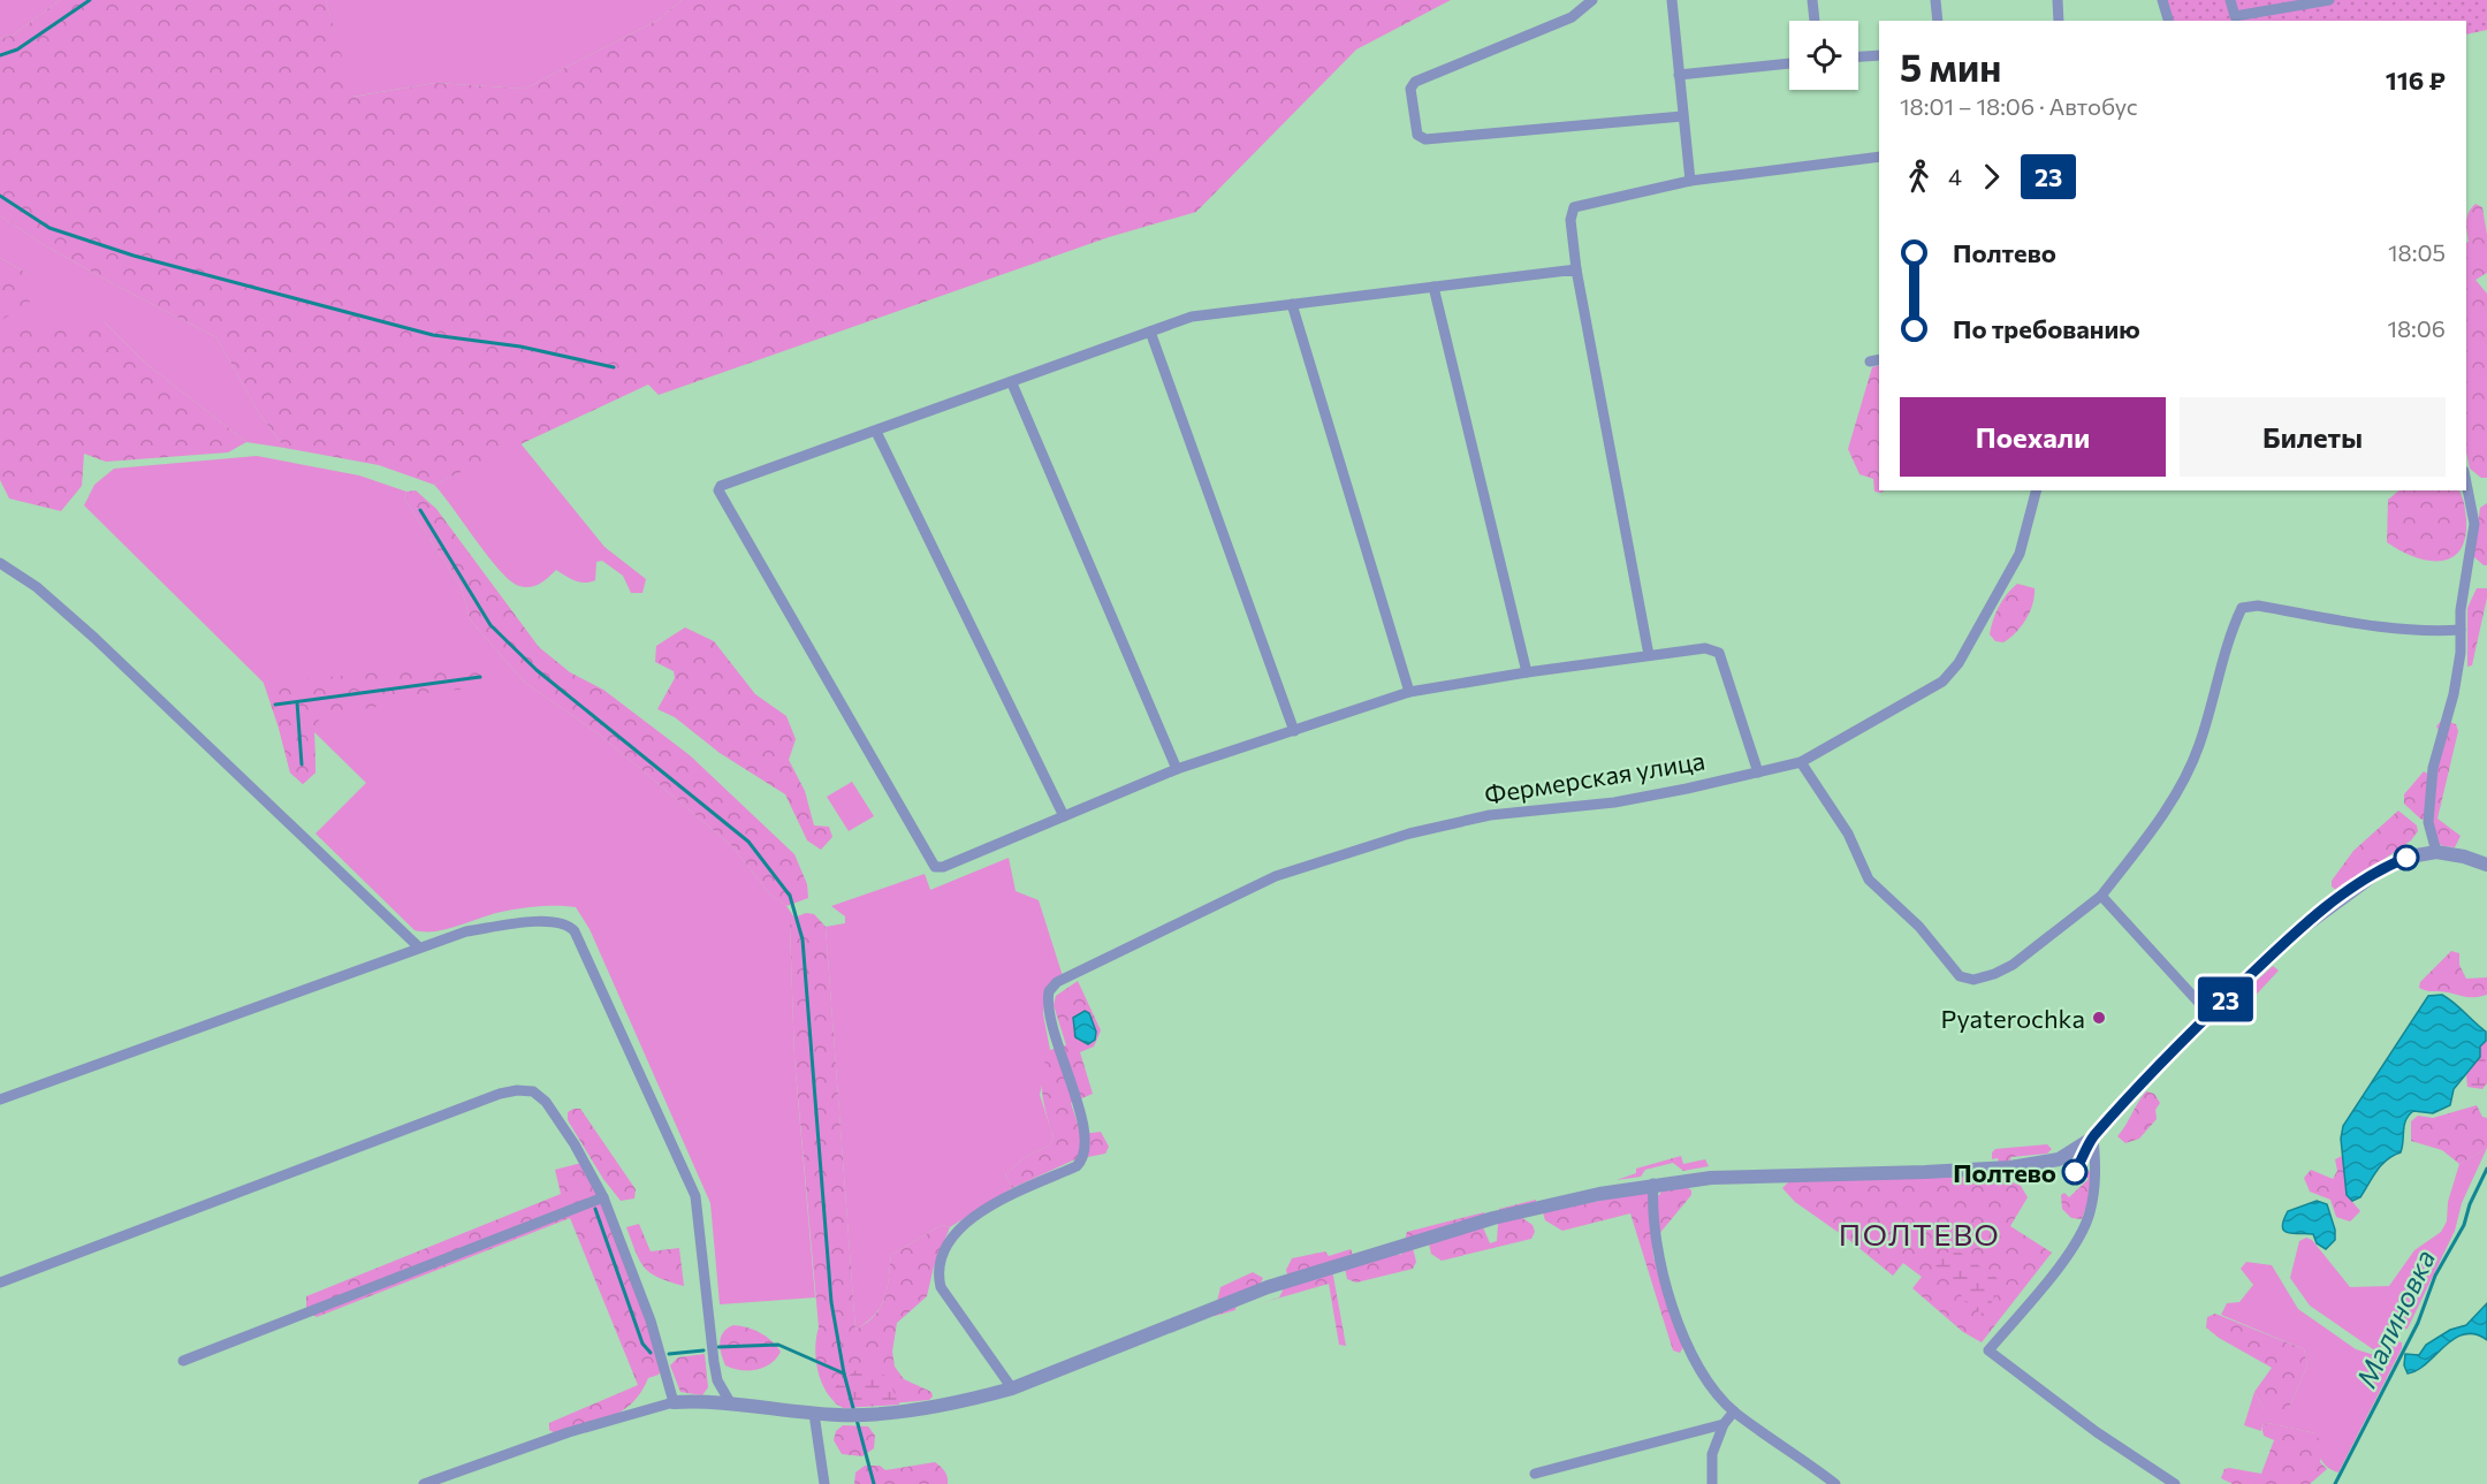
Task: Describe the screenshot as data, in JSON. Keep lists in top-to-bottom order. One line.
{"streets":{"street":["Фермерская улица"]},"districts":["ПОЛТЕВО"],"water":["Малиновка"],"places":["Pyaterochka","Полтево"],"lines":["bus line 23"],"page":{"on_map":"23","heading":["5 мин","18:01 – 18:06 · Автобус","116 ₽"],"legs":["4","23"],"list":[{"name":"Полтево","value":"18:05"},{"name":"По требованию","value":"18:06"}],"buttons":["Поехали","Билеты"]}}
